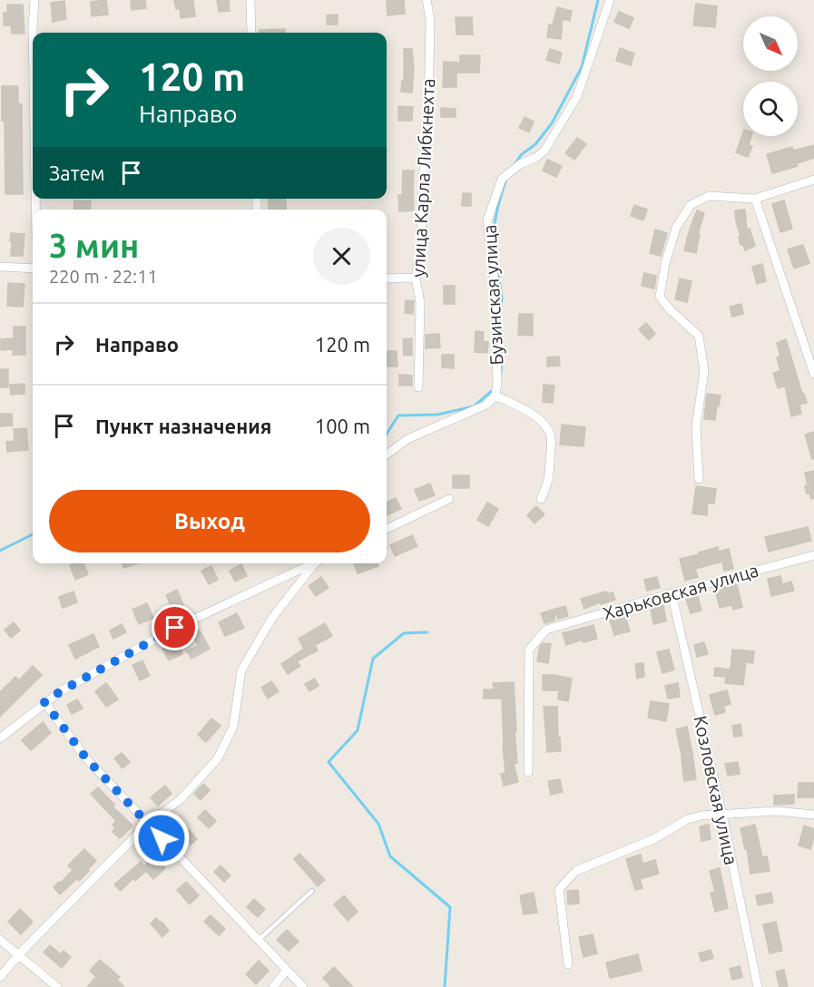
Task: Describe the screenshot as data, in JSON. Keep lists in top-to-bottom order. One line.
{"streets":{"street":["улица Карла Либкнехта","Бузинская улица","Харьковская улица","Козловская улица"]},"crossings":[["Харьковская улица","Козловская улица"]],"north":"bottom right","page":{"turn":["120 m","Направо"],"then":"Затем","heading":["3 мин","220 m · 22:11"],"list":[{"name":"Направо","value":"120 m"},{"name":"Пункт назначения","value":"100 m"}],"buttons":"Выход"}}
